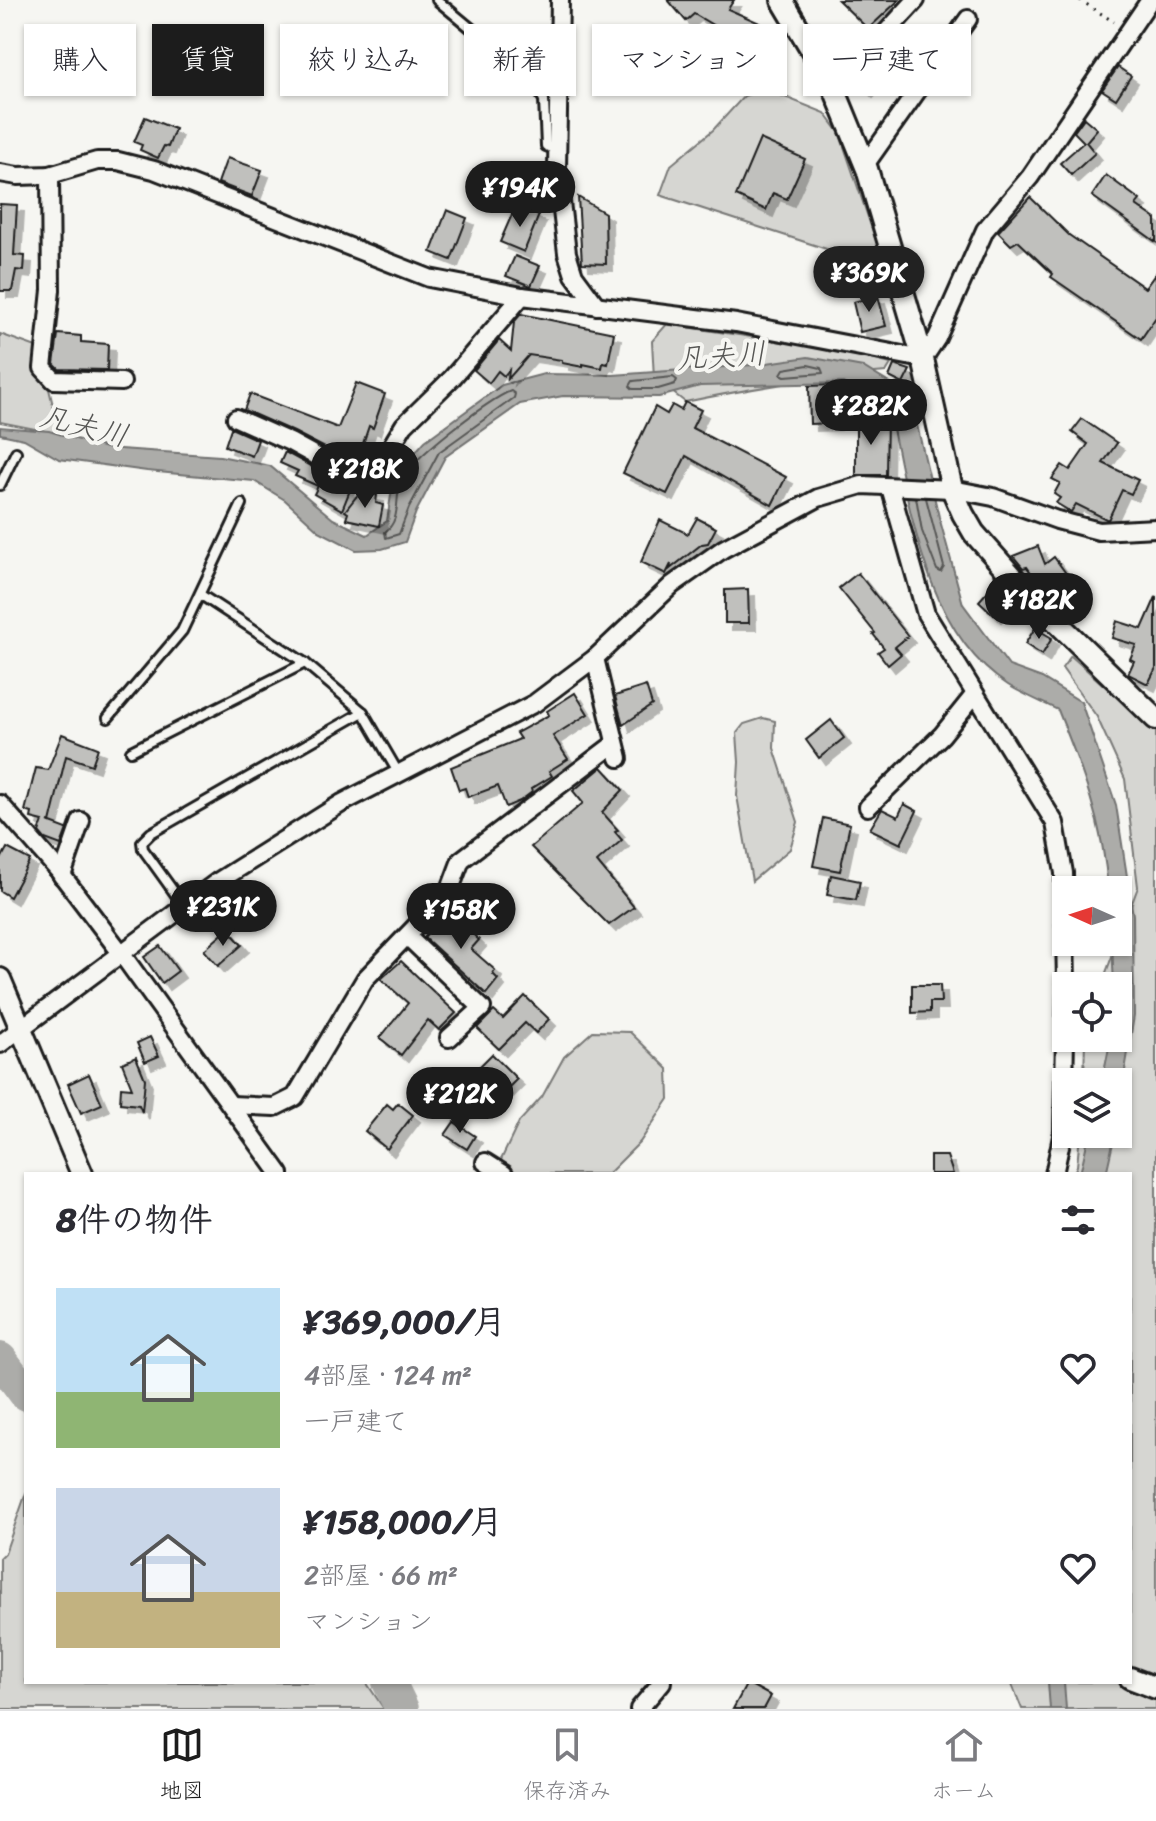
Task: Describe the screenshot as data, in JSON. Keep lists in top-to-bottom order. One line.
{"water":["凡夫川"],"north":"left","page":{"chip":["購入","賃貸","絞り込み","新着","マンション","一戸建て"],"price":["¥194K","¥369K","¥282K","¥218K","¥182K","¥231K","¥158K","¥212K"],"heading":"8件の物件","list":[{"name":"¥369,000/月","note":"4部屋 · 124 m² · 一戸建て"},{"name":"¥158,000/月","note":"2部屋 · 66 m² · マンション"}],"tabs":["地図","保存済み","ホーム"]}}
